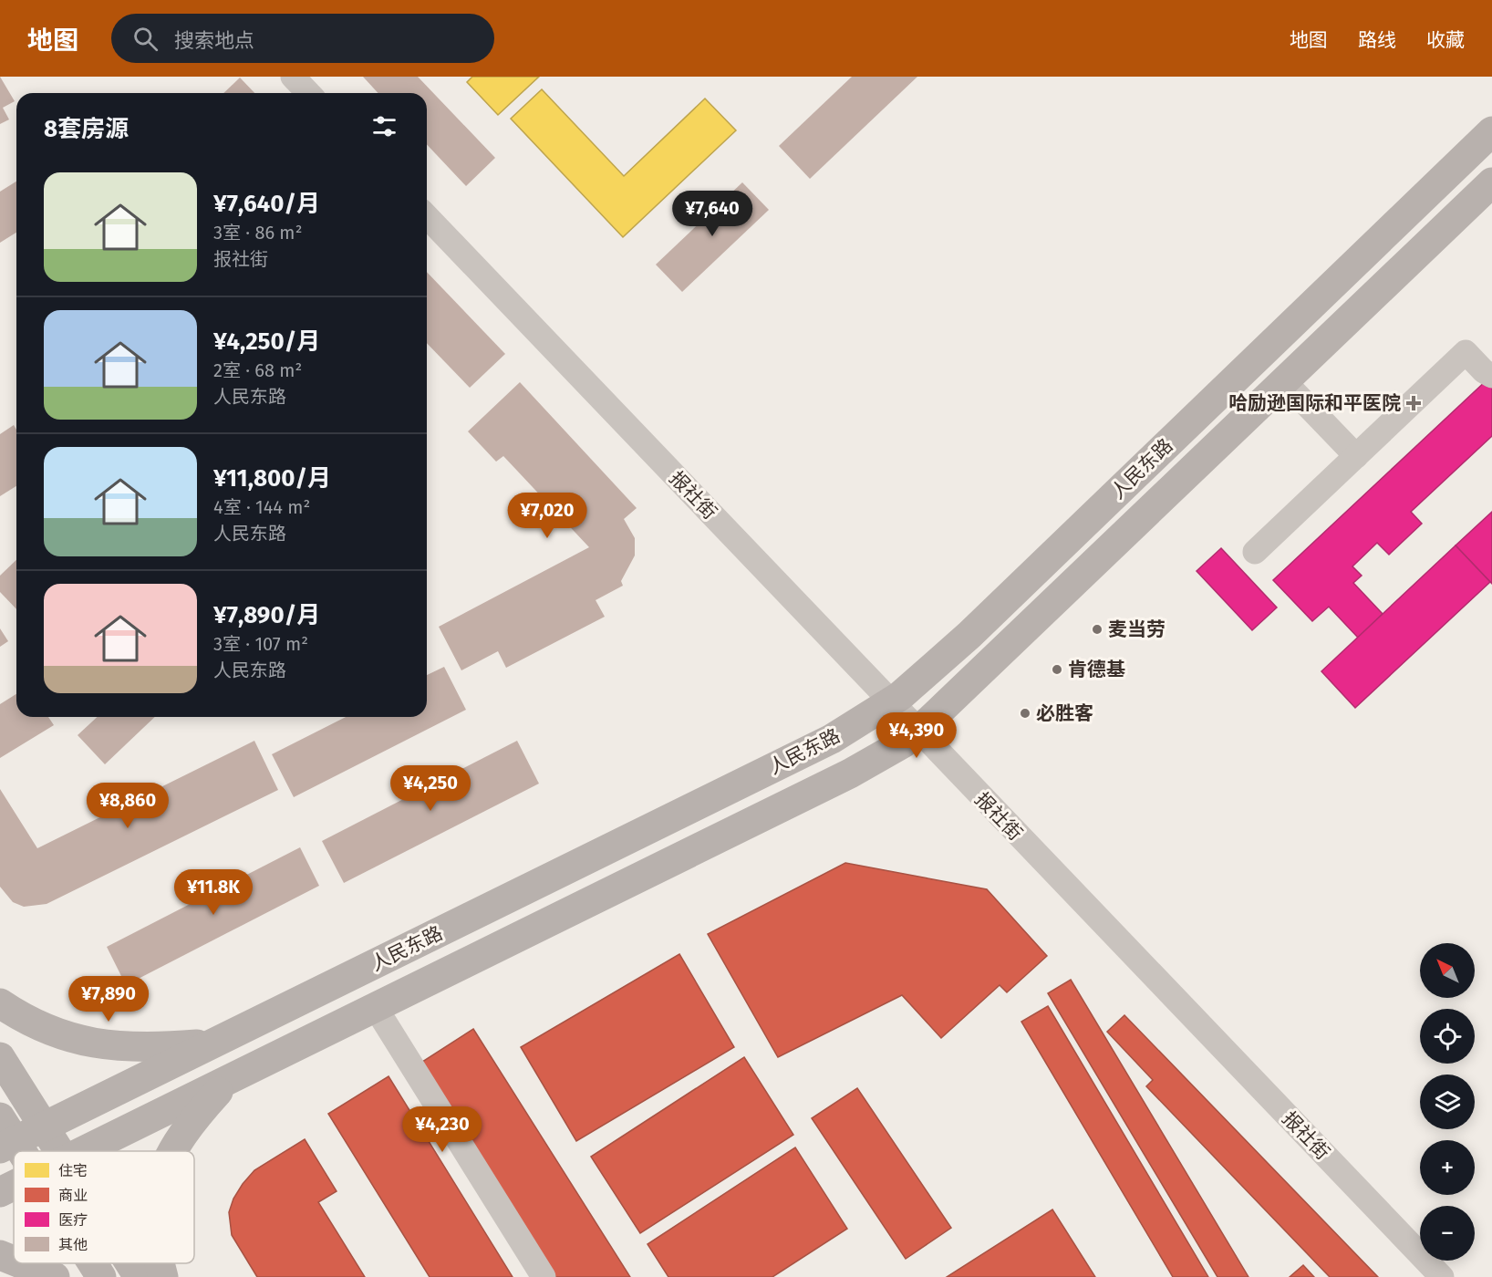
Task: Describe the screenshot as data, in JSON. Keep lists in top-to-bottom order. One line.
{"streets":{"main road":["人民东路"],"street":["报社街"]},"crossings":[["人民东路","报社街"]],"places":{"health":["哈励逊国际和平医院"],"other":["麦当劳","肯德基","必胜客"]},"legend":["住宅","商业","医疗","其他"],"north":"top left","page":{"header":"地图","search":"搜索地点","nav":["地图","路线","收藏"],"heading":"8套房源","list":[{"name":"¥7,640/月","note":"3室 · 86 m² · 报社街"},{"name":"¥4,250/月","note":"2室 · 68 m² · 人民东路"},{"name":"¥11,800/月","note":"4室 · 144 m² · 人民东路"},{"name":"¥7,890/月","note":"3室 · 107 m² · 人民东路"}],"price":["¥7,640","¥7,020","¥4,390","¥4,250","¥8,860","¥11.8K","¥7,890","¥4,230"],"map_buttons":["+","−"]}}
